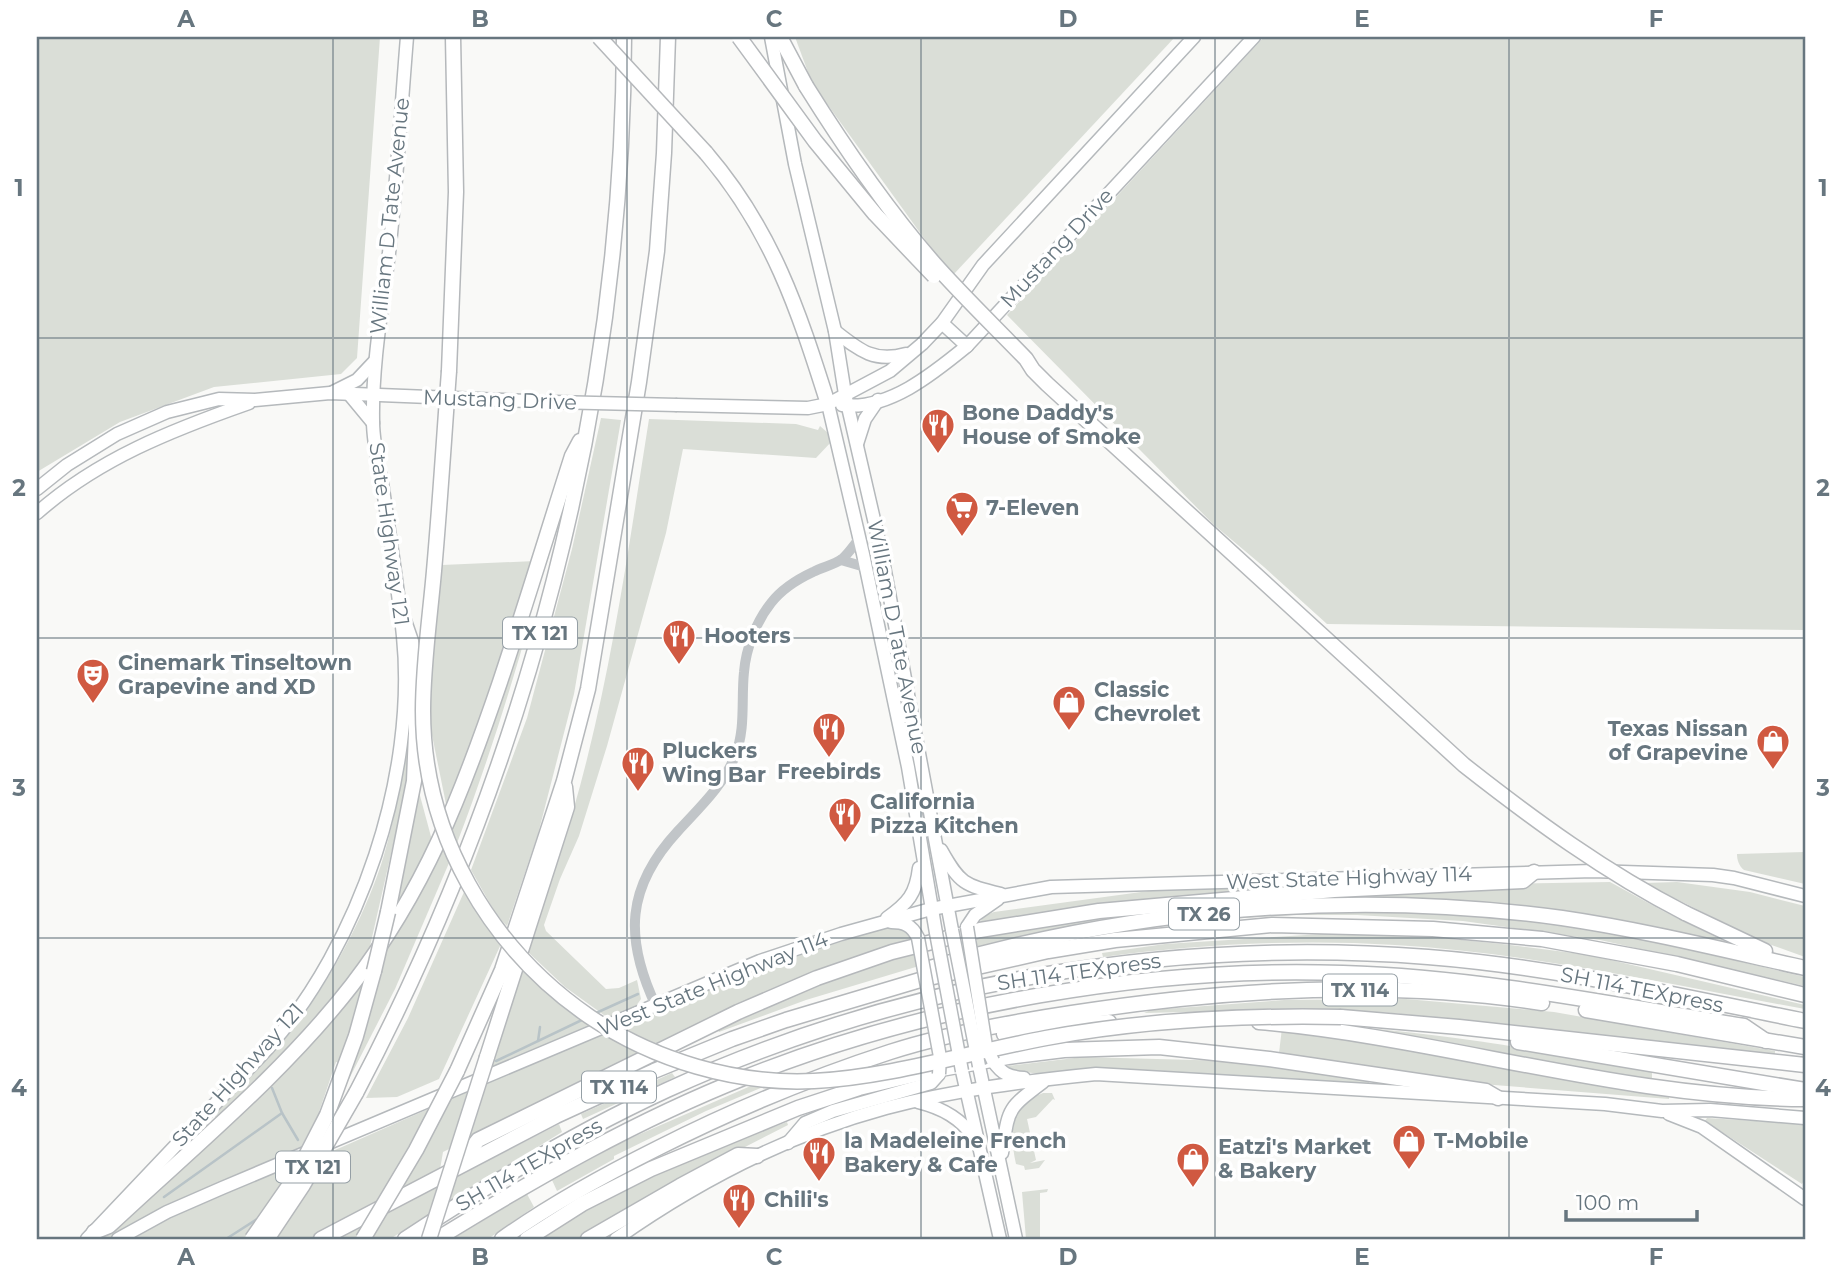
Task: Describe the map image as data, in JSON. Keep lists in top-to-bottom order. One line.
{"streets":{"highway":["TX 121","TX 26","SH 114 TEXpress","TX 114"],"main road":["William D Tate Avenue","Mustang Drive","State Highway 121","West State Highway 114"]},"crossings":[["William D Tate Avenue","Mustang Drive"],["William D Tate Avenue","State Highway 121"],["William D Tate Avenue","West State Highway 114"],["Mustang Drive","State Highway 121"],["TX 26","TX 114"],["SH 114 TEXpress","TX 114"]],"places":{"restaurant":["Bone Daddy's House of Smoke","Hooters","Freebirds","Pluckers Wing Bar","California Pizza Kitchen","la Madeleine French Bakery & Cafe","Chili's"],"supermarket":["7-Eleven"],"theatre":["Cinemark Tinseltown Grapevine and XD"],"shop":["Classic Chevrolet","Texas Nissan of Grapevine","T-Mobile","Eatzi's Market & Bakery"]},"scale_bar":"100 m","grid":{"columns":["A","B","C","D","E","F"],"rows":["1","2","3","4"]}}
